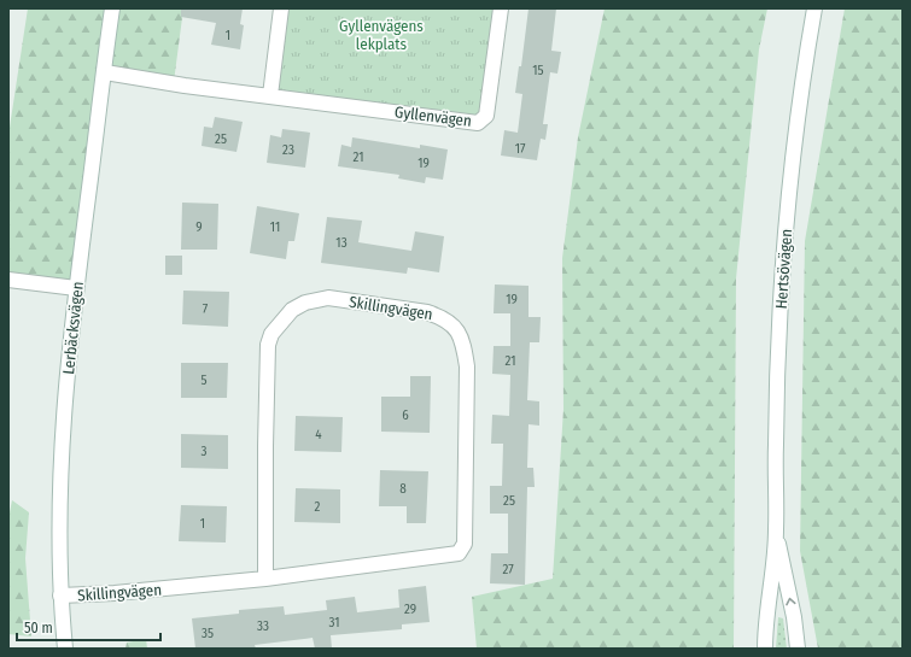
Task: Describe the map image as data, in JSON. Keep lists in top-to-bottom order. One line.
{"streets":{"street":["Gyllenvägen","Hertsövägen","Skillingvägen","Lerbäcksvägen"]},"crossings":[["Gyllenvägen","Lerbäcksvägen"],["Skillingvägen","Lerbäcksvägen"]],"parks":["Gyllenvägens lekplats"],"house_numbers":["1","15","25","17","23","21","19","9","11","13","19","7","21","5","6","4","3","8","25","2","1","27","29","31","33","35"],"scale_bar":"50 m"}
